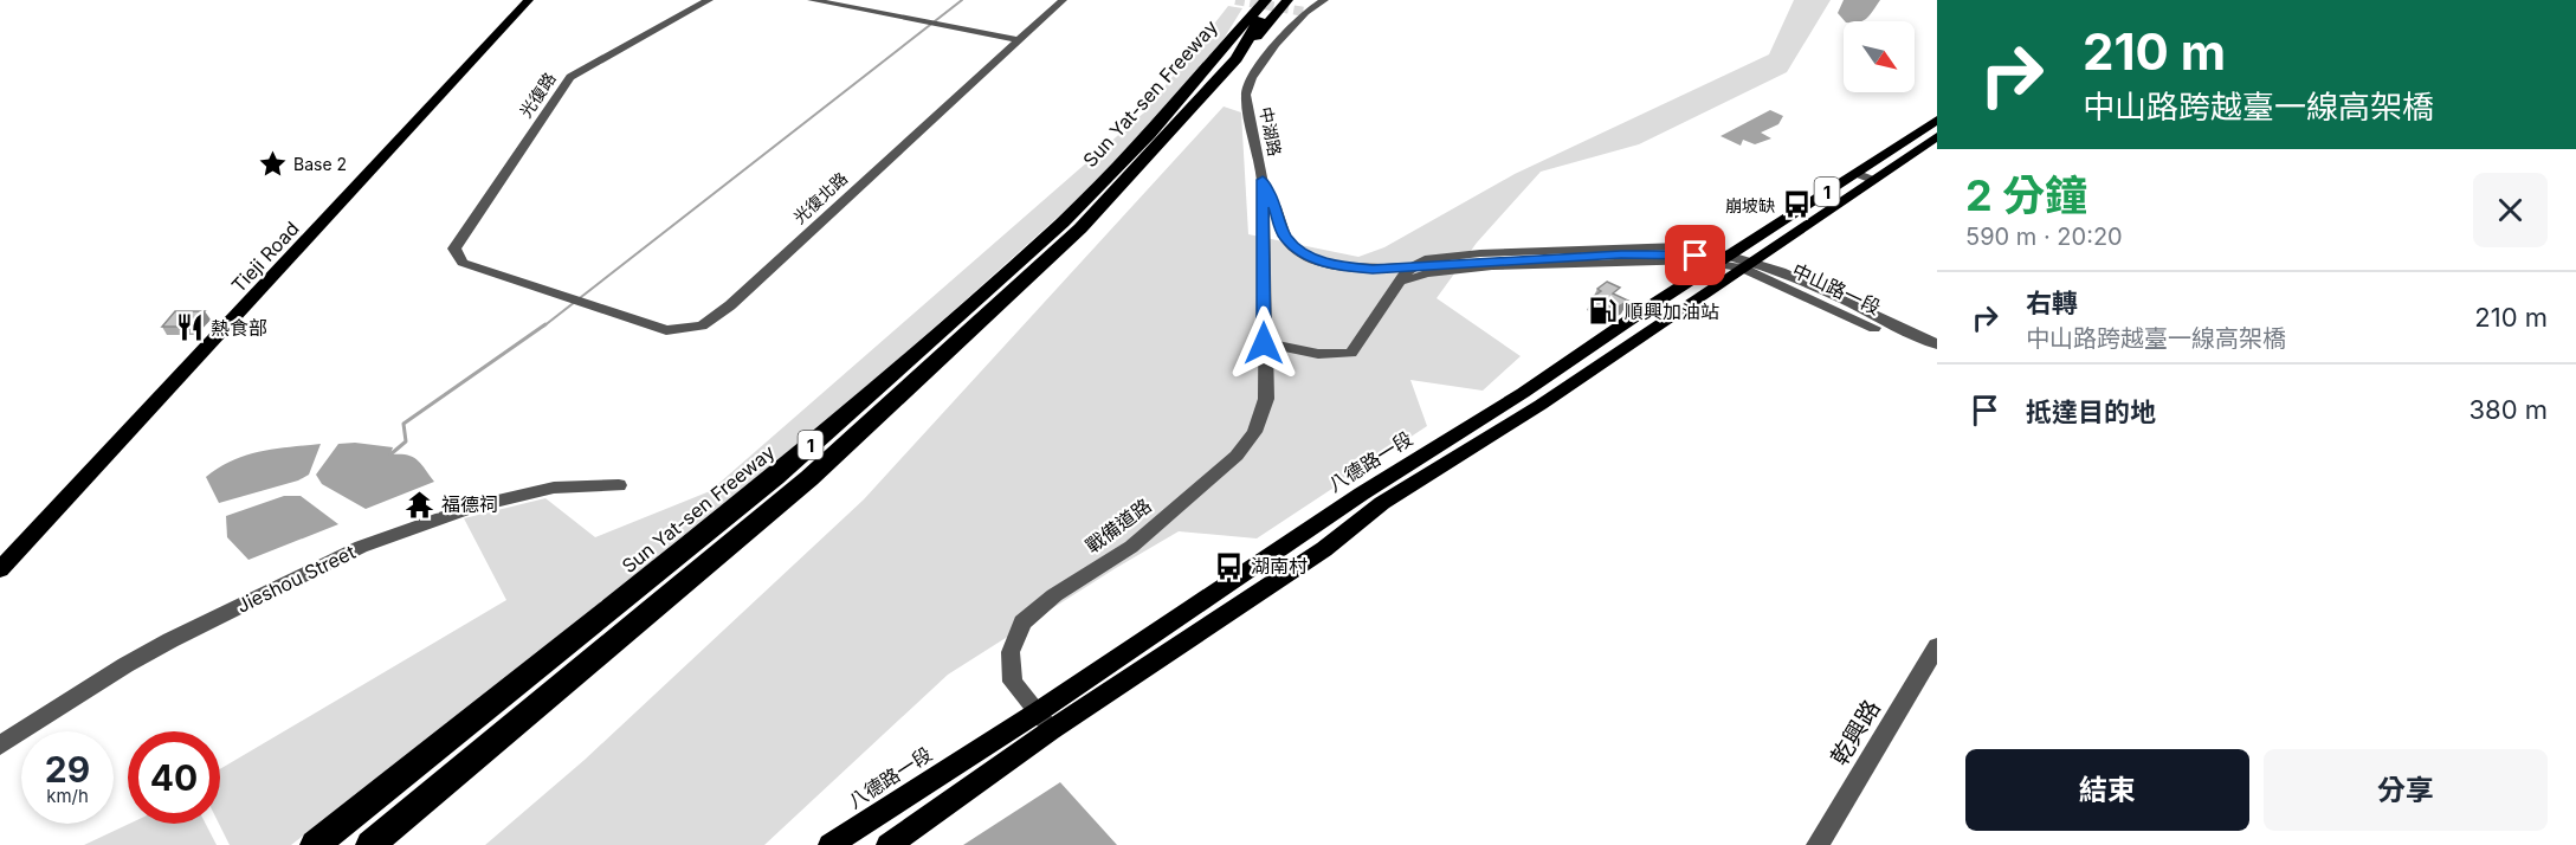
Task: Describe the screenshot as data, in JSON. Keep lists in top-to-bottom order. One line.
{"streets":{"highway":["Sun Yat-sen Freeway","1"],"main road":["Tieji Road","八德路一段"],"street":["光復路","中湖路","光復北路","中山路一段","戰備道路","Jieshou Street","乾興路"]},"crossings":[["光復路","光復北路"],["中湖路","戰備道路"],["中山路一段","八德路一段"],["八德路一段","戰備道路"]],"places":{"place":["Base 2"],"bus stop":["崩坡缺","湖南村"],"fuel station":["順興加油站"],"restaurant":["熱食部"],"temple":["福德祠"]},"north":"bottom right","page":{"turn":["210 m","中山路跨越臺一線高架橋"],"heading":["2 分鐘","590 m · 20:20"],"list":[{"name":"右轉","note":"中山路跨越臺一線高架橋","value":"210 m"},{"name":"抵達目的地","value":"380 m"}],"speed":"29 km/h","limit":"40","buttons":["結束","分享"]}}
